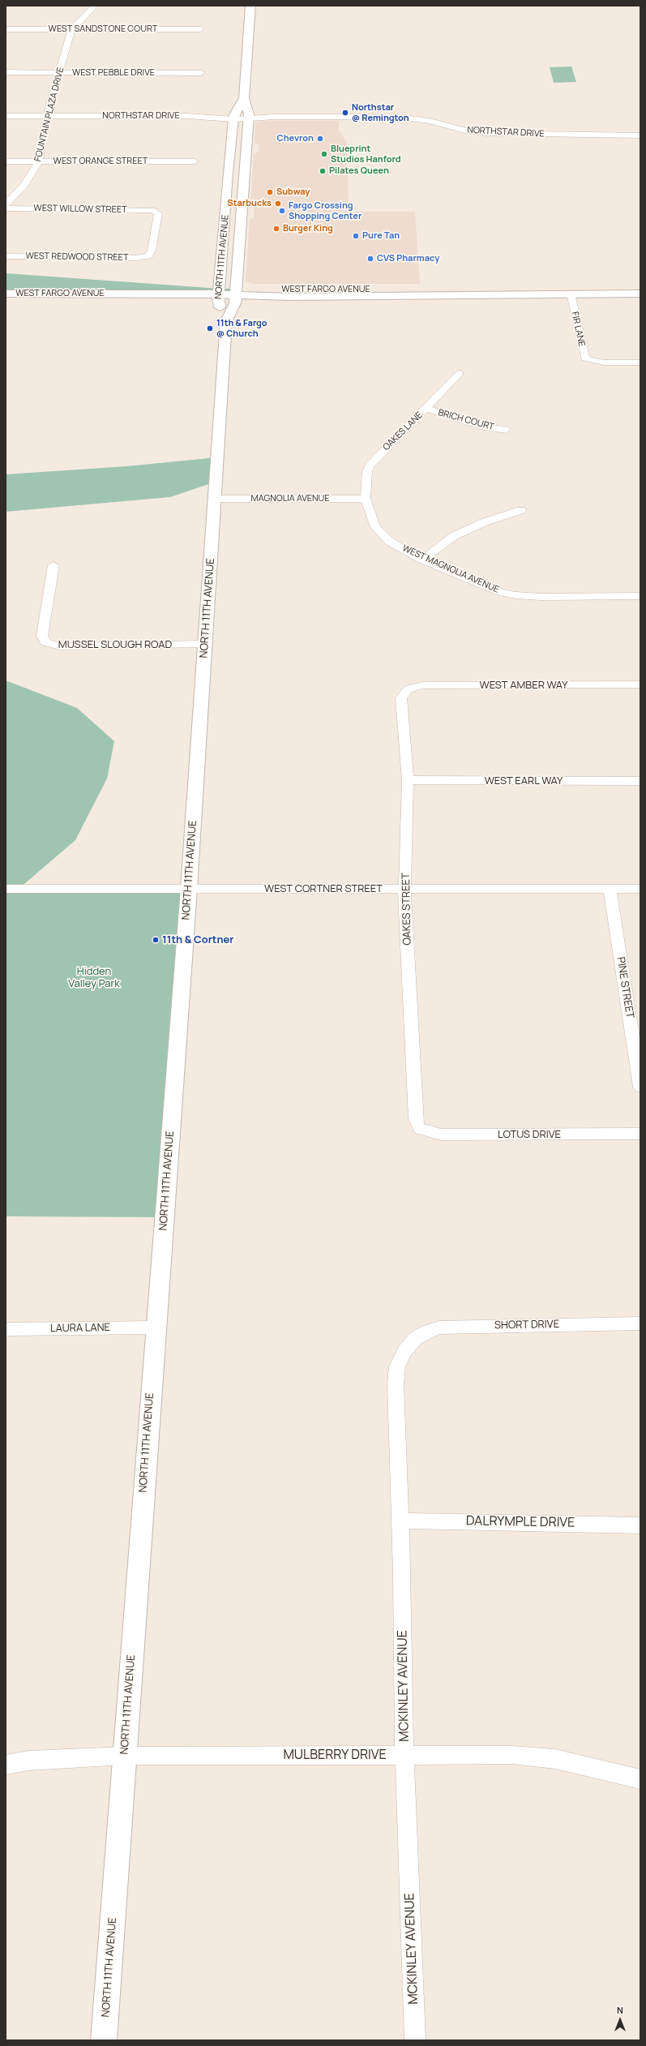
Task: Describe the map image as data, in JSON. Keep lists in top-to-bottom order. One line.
{"streets":{"main road":["NORTH 11TH AVENUE","WEST FARGO AVENUE"],"street":["WEST SANDSTONE COURT","WEST PEBBLE DRIVE","FOUNTAIN PLAZA DRIVE","NORTHSTAR DRIVE","WEST ORANGE STREET","WEST WILLOW STREET","WEST REDWOOD STREET","FIR LANE","BRICH COURT","OAKES LANE","MAGNOLIA AVENUE","WEST MAGNOLIA AVENUE","MUSSEL SLOUGH ROAD","WEST AMBER WAY","WEST EARL WAY","WEST CORTNER STREET","OAKES STREET","PINE STREET","LOTUS DRIVE","SHORT DRIVE","LAURA LANE","DALRYMPLE DRIVE","MCKINLEY AVENUE","MULBERRY DRIVE"]},"crossings":[["WEST SANDSTONE COURT","FOUNTAIN PLAZA DRIVE"],["WEST PEBBLE DRIVE","FOUNTAIN PLAZA DRIVE"],["FOUNTAIN PLAZA DRIVE","NORTHSTAR DRIVE"],["FOUNTAIN PLAZA DRIVE","WEST ORANGE STREET"],["NORTHSTAR DRIVE","NORTH 11TH AVENUE"],["WEST WILLOW STREET","WEST REDWOOD STREET"],["NORTH 11TH AVENUE","WEST FARGO AVENUE"],["NORTH 11TH AVENUE","MAGNOLIA AVENUE"],["NORTH 11TH AVENUE","MUSSEL SLOUGH ROAD"],["NORTH 11TH AVENUE","WEST CORTNER STREET"],["NORTH 11TH AVENUE","LAURA LANE"],["NORTH 11TH AVENUE","MULBERRY DRIVE"],["WEST FARGO AVENUE","FIR LANE"],["BRICH COURT","OAKES LANE"],["OAKES LANE","MAGNOLIA AVENUE"],["OAKES LANE","WEST MAGNOLIA AVENUE"],["MAGNOLIA AVENUE","WEST MAGNOLIA AVENUE"],["WEST AMBER WAY","OAKES STREET"],["WEST EARL WAY","OAKES STREET"],["WEST CORTNER STREET","OAKES STREET"],["WEST CORTNER STREET","PINE STREET"],["OAKES STREET","LOTUS DRIVE"],["SHORT DRIVE","MCKINLEY AVENUE"],["DALRYMPLE DRIVE","MCKINLEY AVENUE"],["MCKINLEY AVENUE","MULBERRY DRIVE"]],"parks":["Hidden Valley Park"],"places":["Northstar @ Remington","Chevron","Blueprint Studios Hanford","Pilates Queen","Subway","Starbucks","Fargo Crossing Shopping Center","Burger King","Pure Tan","CVS Pharmacy","11th & Fargo @ Church","11th & Cortner"],"north":"top"}
